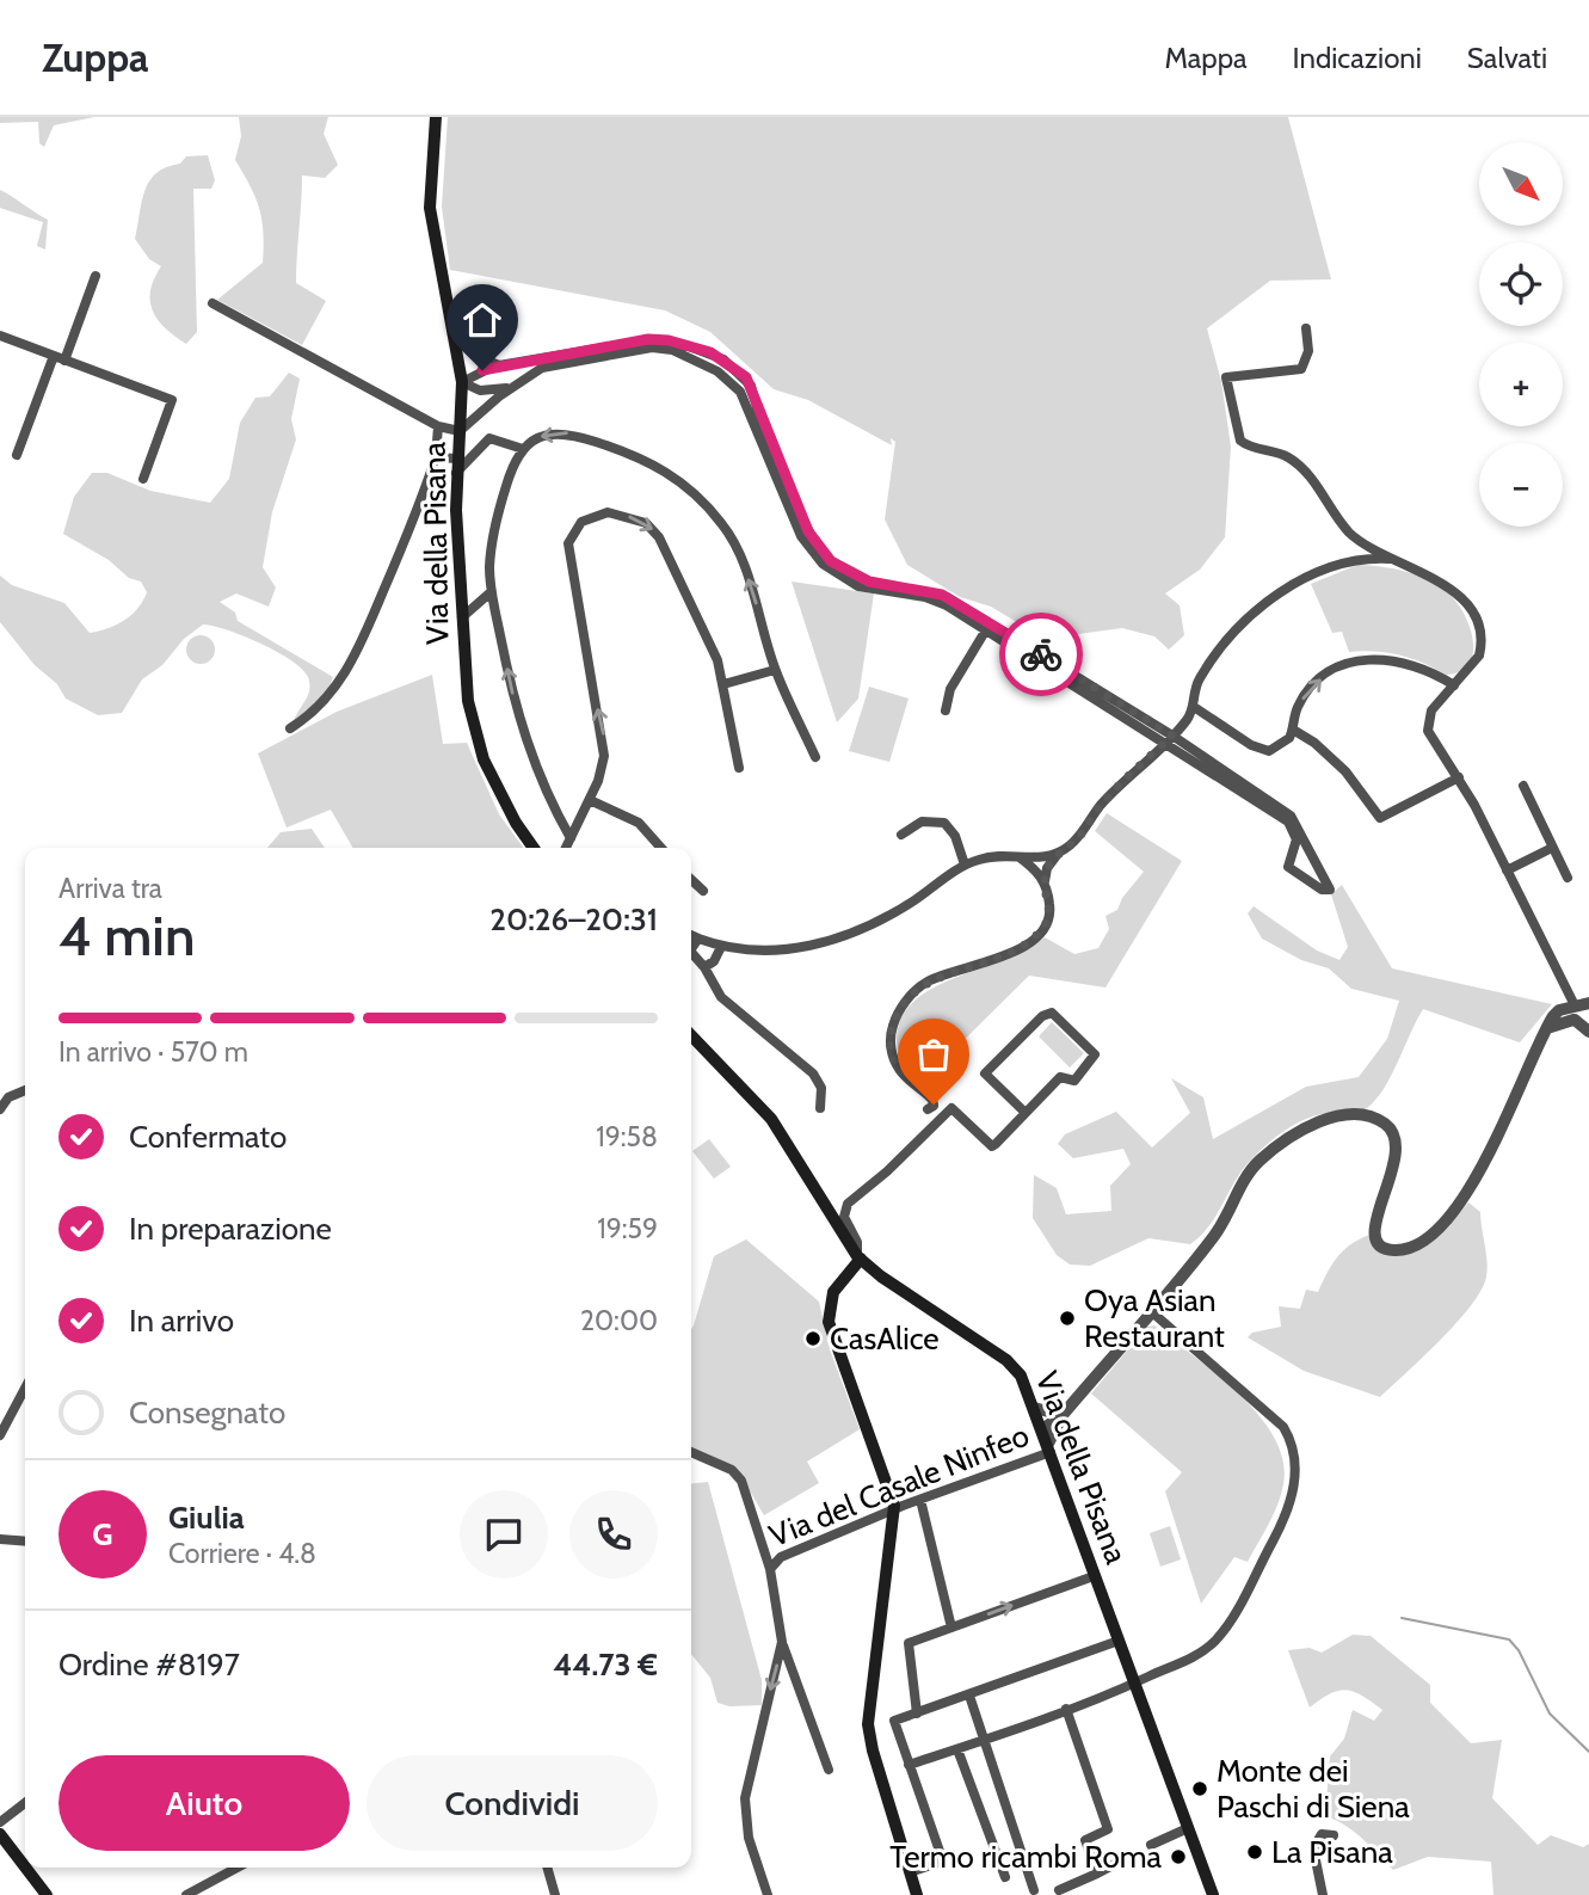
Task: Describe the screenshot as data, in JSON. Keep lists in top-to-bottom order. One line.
{"streets":{"main road":["Via della Pisana"],"street":["Via del Casale Ninfeo"]},"crossings":[["Via della Pisana","Via del Casale Ninfeo"]],"places":["Oya Asian Restaurant","CasAlice","Monte dei Paschi di Siena","La Pisana","Termo ricambi Roma"],"north":"bottom right","page":{"header":"Zuppa","nav":["Mappa","Indicazioni","Salvati"],"map_buttons":["+","−"],"heading":["4 min","Arriva tra","20:26–20:31"],"panel":["Giulia","Corriere · 4.8","Ordine #8197","44.73 €"],"bar":"In arrivo · 570 m","list":[["Confermato","19:58"],["In preparazione","19:59"],["In arrivo","20:00"],"Consegnato"],"round":"G","buttons":["Aiuto","Condividi"]}}
